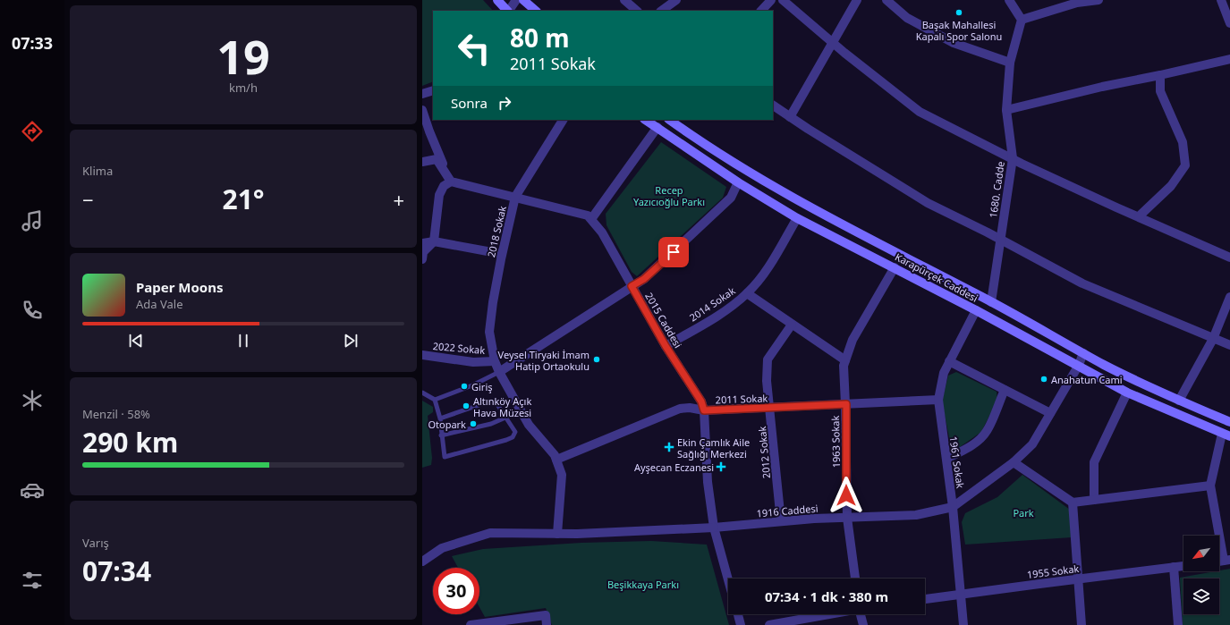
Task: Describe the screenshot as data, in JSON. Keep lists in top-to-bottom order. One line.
{"streets":{"main road":["Karapürçek Caddesi"],"street":["1680. Cadde","2018 Sokak","2014 Sokak","2015 Caddesi","2022 Sokak","2011 Sokak","1963 Sokak","2012 Sokak","1961 Sokak","1916 Caddesi","1955 Sokak"]},"crossings":[["1680. Cadde","Karapürçek Caddesi"],["2018 Sokak","2022 Sokak"],["Karapürçek Caddesi","2014 Sokak"],["Karapürçek Caddesi","1963 Sokak"],["Karapürçek Caddesi","1961 Sokak"],["Karapürçek Caddesi","1916 Caddesi"],["2014 Sokak","2015 Caddesi"],["2015 Caddesi","2011 Sokak"],["2015 Caddesi","1916 Caddesi"],["2022 Sokak","2011 Sokak"],["2022 Sokak","1916 Caddesi"],["2011 Sokak","1963 Sokak"],["2011 Sokak","2012 Sokak"],["2011 Sokak","1961 Sokak"],["1963 Sokak","1916 Caddesi"],["2012 Sokak","1916 Caddesi"],["1961 Sokak","1916 Caddesi"],["1961 Sokak","1955 Sokak"]],"parks":["Recep Yazıcıoğlu Parkı","Park","Beşikkaya Parkı"],"places":{"other":["Başak Mahallesi Kapalı Spor Salonu","Veysel Tiryaki İmam Hatip Ortaokulu","Anahatun Cami","Giriş","Altınköy Açık Hava Müzesi","Otopark"],"health":["Ekin Çamlık Aile Sağlığı Merkezi","Ayşecan Eczanesi"]},"north":"bottom left","page":{"tabs":"07:33","tile":[["19","km/h"],"Klima",["Menzil · 58%","290 km"],["Varış","07:34"]],"turn":["80 m","2011 Sokak"],"then":"Sonra","heat":["−","21°","+"],"song":["Paper Moons","Ada Vale"],"limit":"30","trip":"07:34 · 1 dk · 380 m"}}
